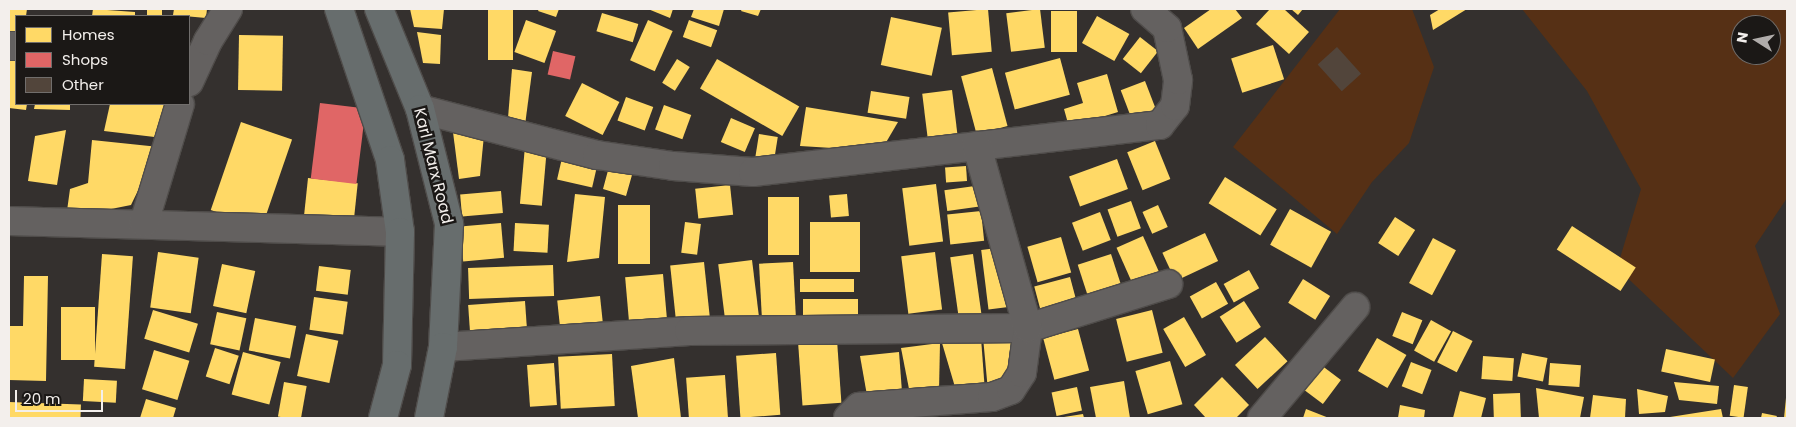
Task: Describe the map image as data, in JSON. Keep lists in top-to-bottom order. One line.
{"streets":{"main road":["Karl Marx Road"]},"legend":["Homes","Shops","Other"],"scale_bar":"20 m","north":"left"}
